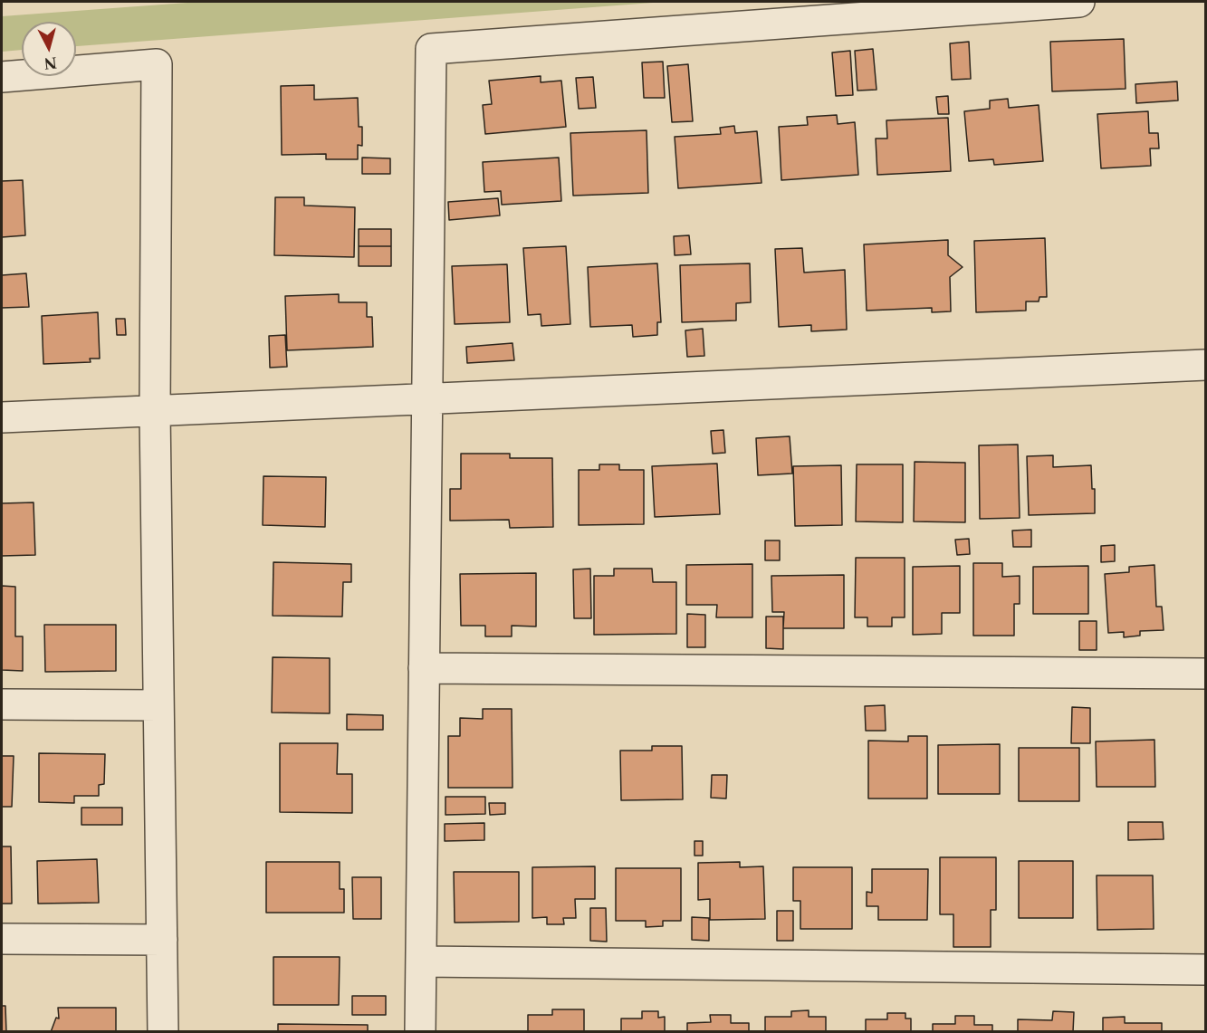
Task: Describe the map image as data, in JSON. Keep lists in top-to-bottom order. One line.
{"north":"bottom"}
